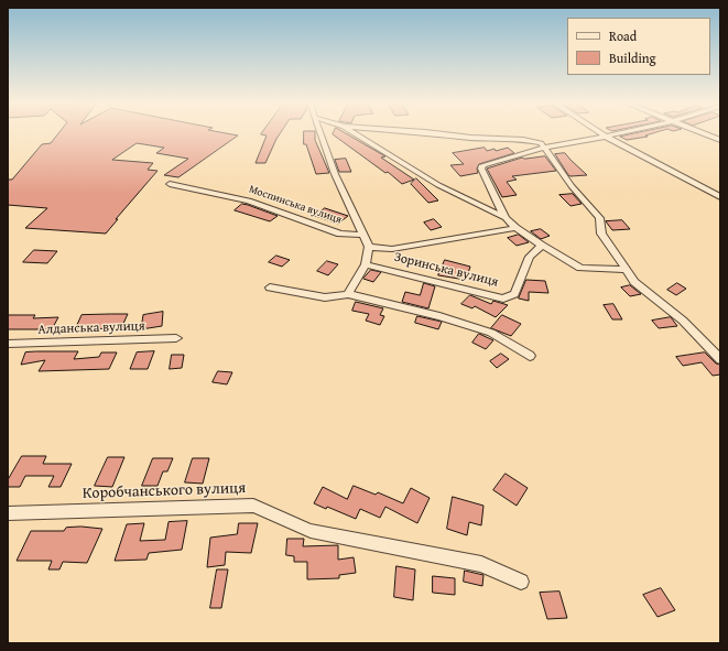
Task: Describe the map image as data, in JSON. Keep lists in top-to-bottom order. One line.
{"streets":{"street":["Моспинська вулиця","Зоринська вулиця","Алданська вулиця","Коробчанського вулиця"]},"crossings":[["Моспинська вулиця","Зоринська вулиця"]],"legend":["Road","Building"]}
